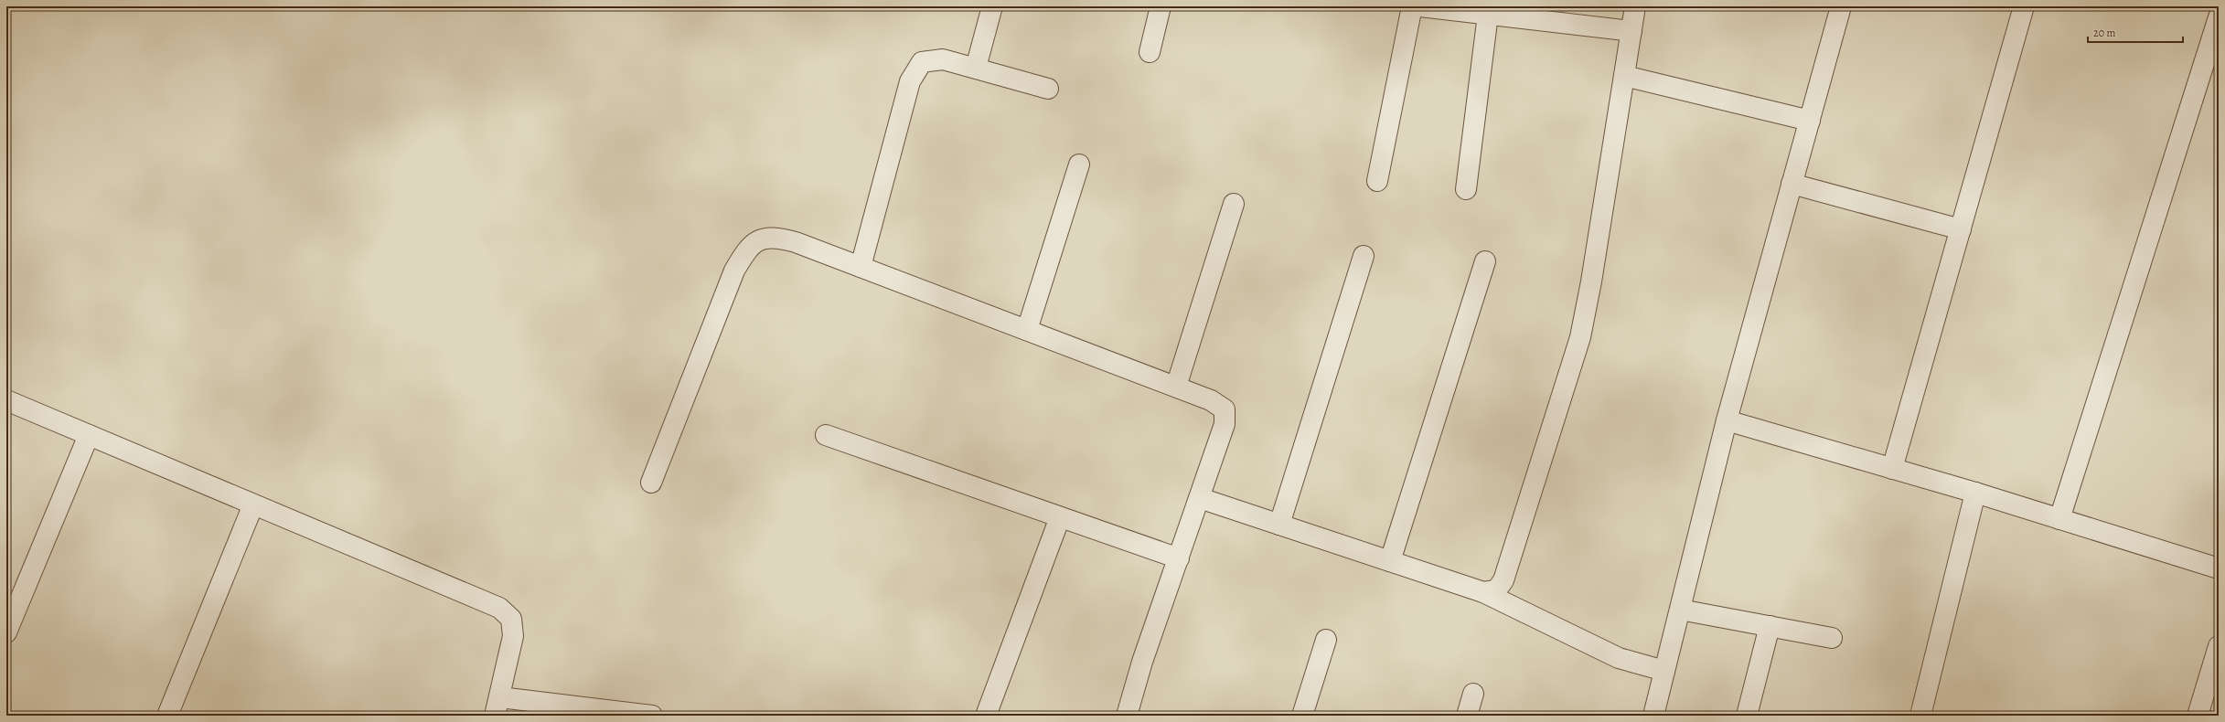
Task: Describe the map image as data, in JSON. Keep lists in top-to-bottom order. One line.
{"scale_bar":"20 m"}
